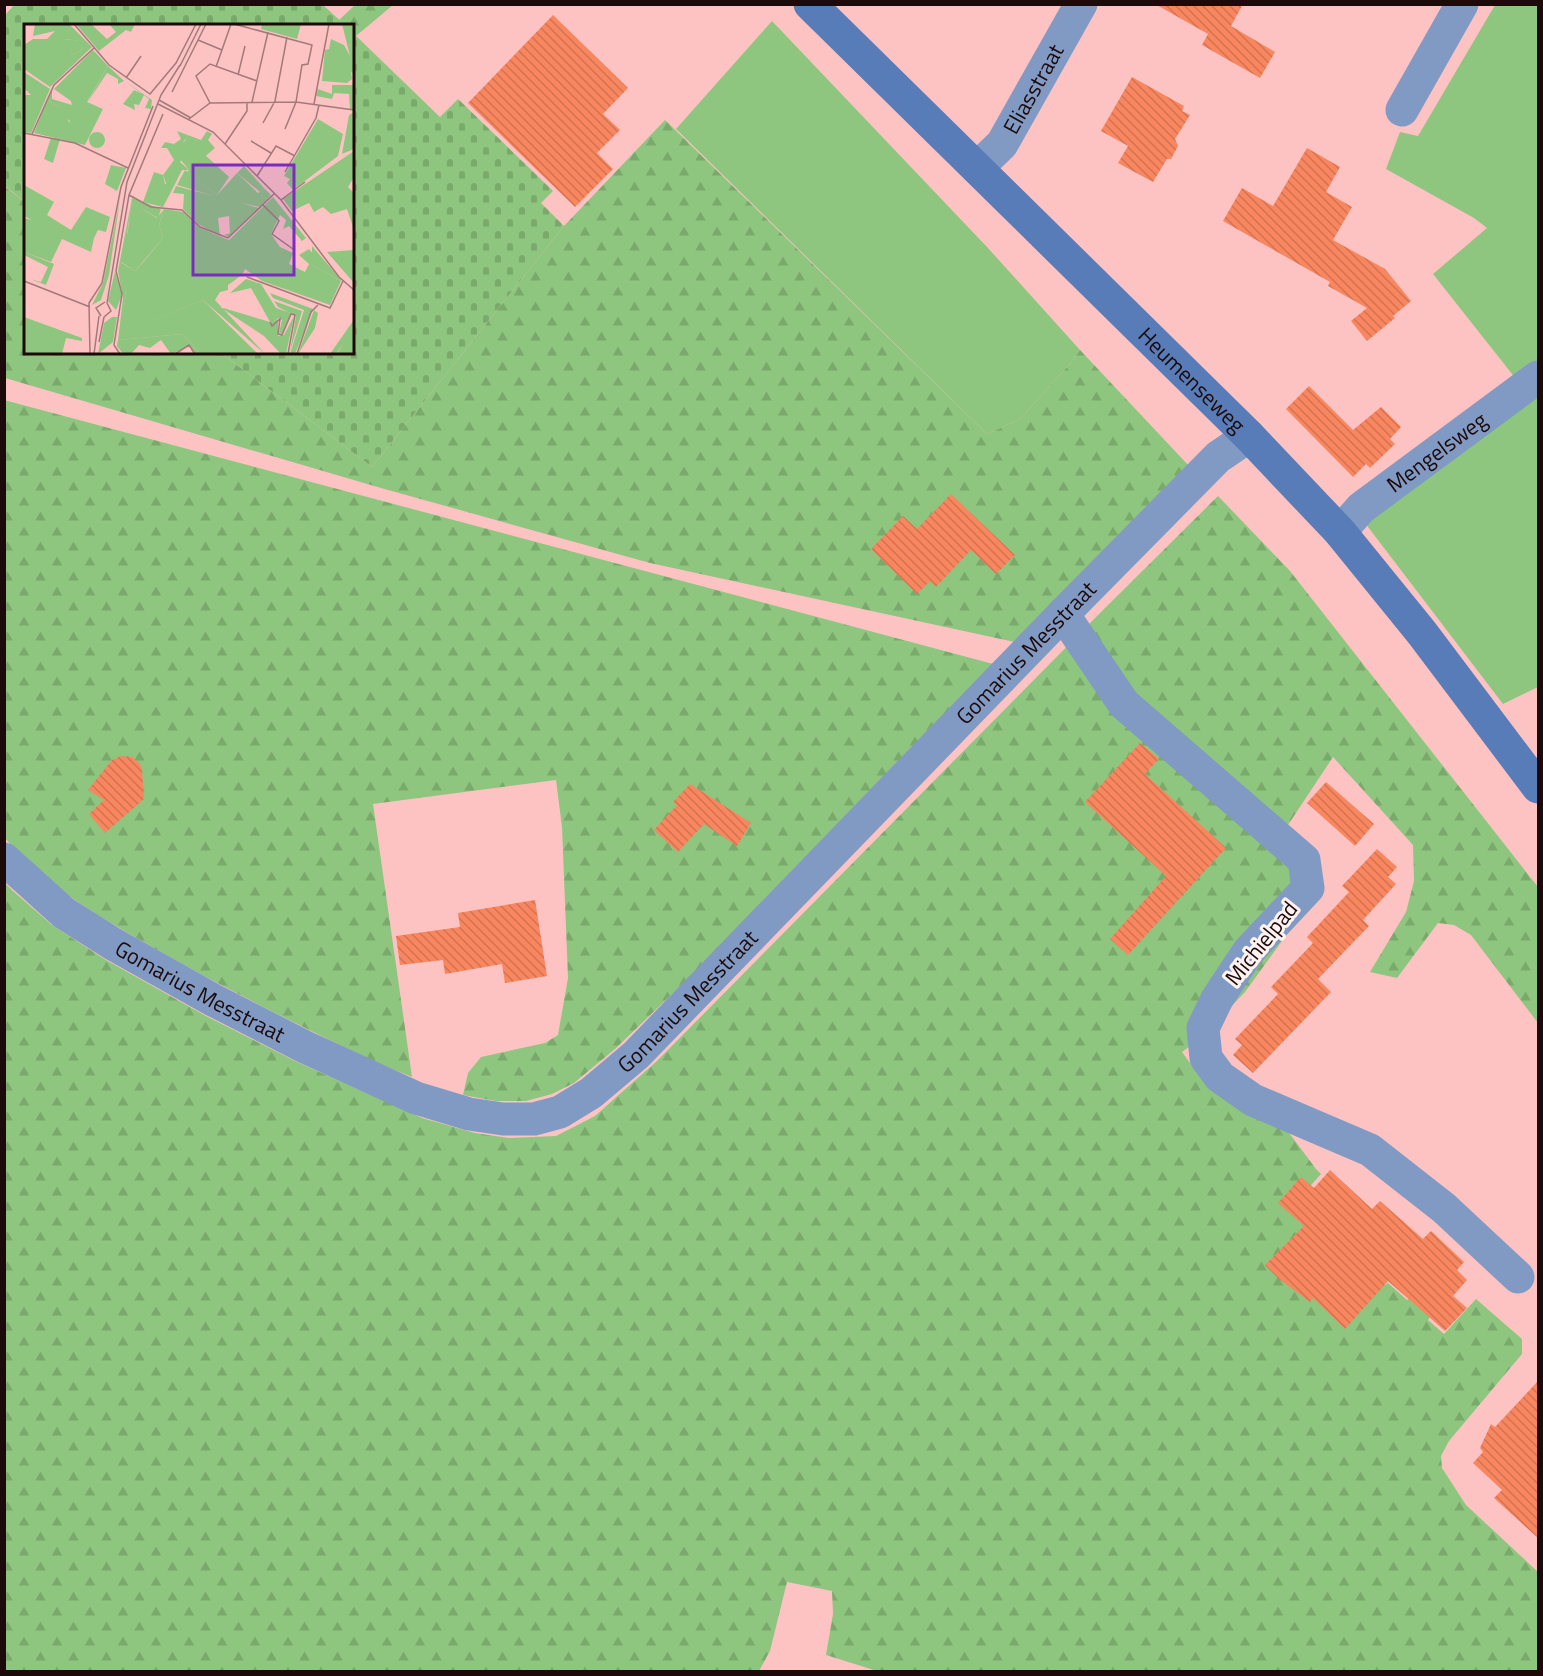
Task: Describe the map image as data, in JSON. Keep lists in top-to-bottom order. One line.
{"streets":{"street":["Eliasstraat","Heumenseweg","Mengelsweg","Gomarius Messtraat","Michielpad"]},"crossings":[["Eliasstraat","Heumenseweg"],["Heumenseweg","Mengelsweg"],["Heumenseweg","Gomarius Messtraat"],["Gomarius Messtraat","Michielpad"]]}
